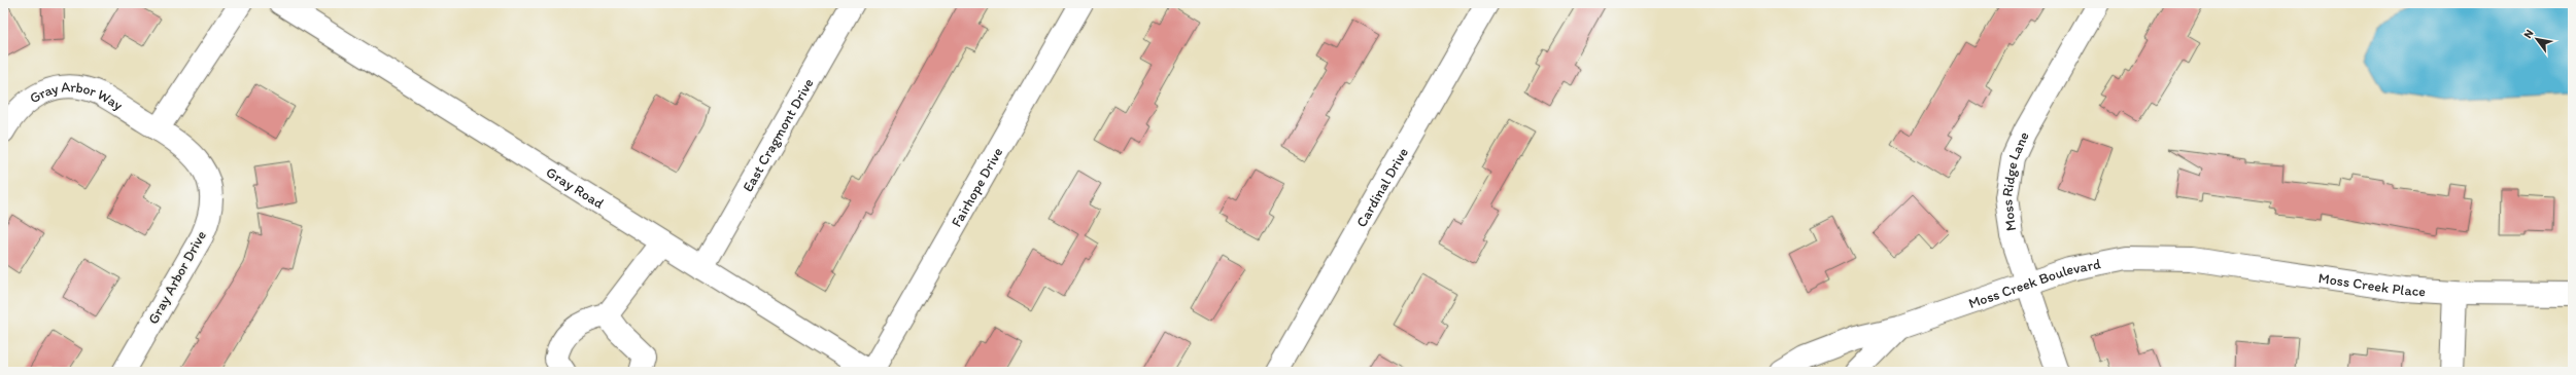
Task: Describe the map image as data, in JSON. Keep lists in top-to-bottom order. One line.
{"streets":{"street":["Gray Arbor Way","East Cragmont Drive","Moss Ridge Lane","Gray Road","Fairhope Drive","Cardinal Drive","Gray Arbor Drive","Moss Creek Boulevard","Moss Creek Place"]},"crossings":[["Gray Arbor Way","Gray Arbor Drive"],["East Cragmont Drive","Gray Road"],["Moss Ridge Lane","Moss Creek Boulevard"],["Gray Road","Fairhope Drive"],["Moss Creek Boulevard","Moss Creek Place"]],"north":"top left"}
